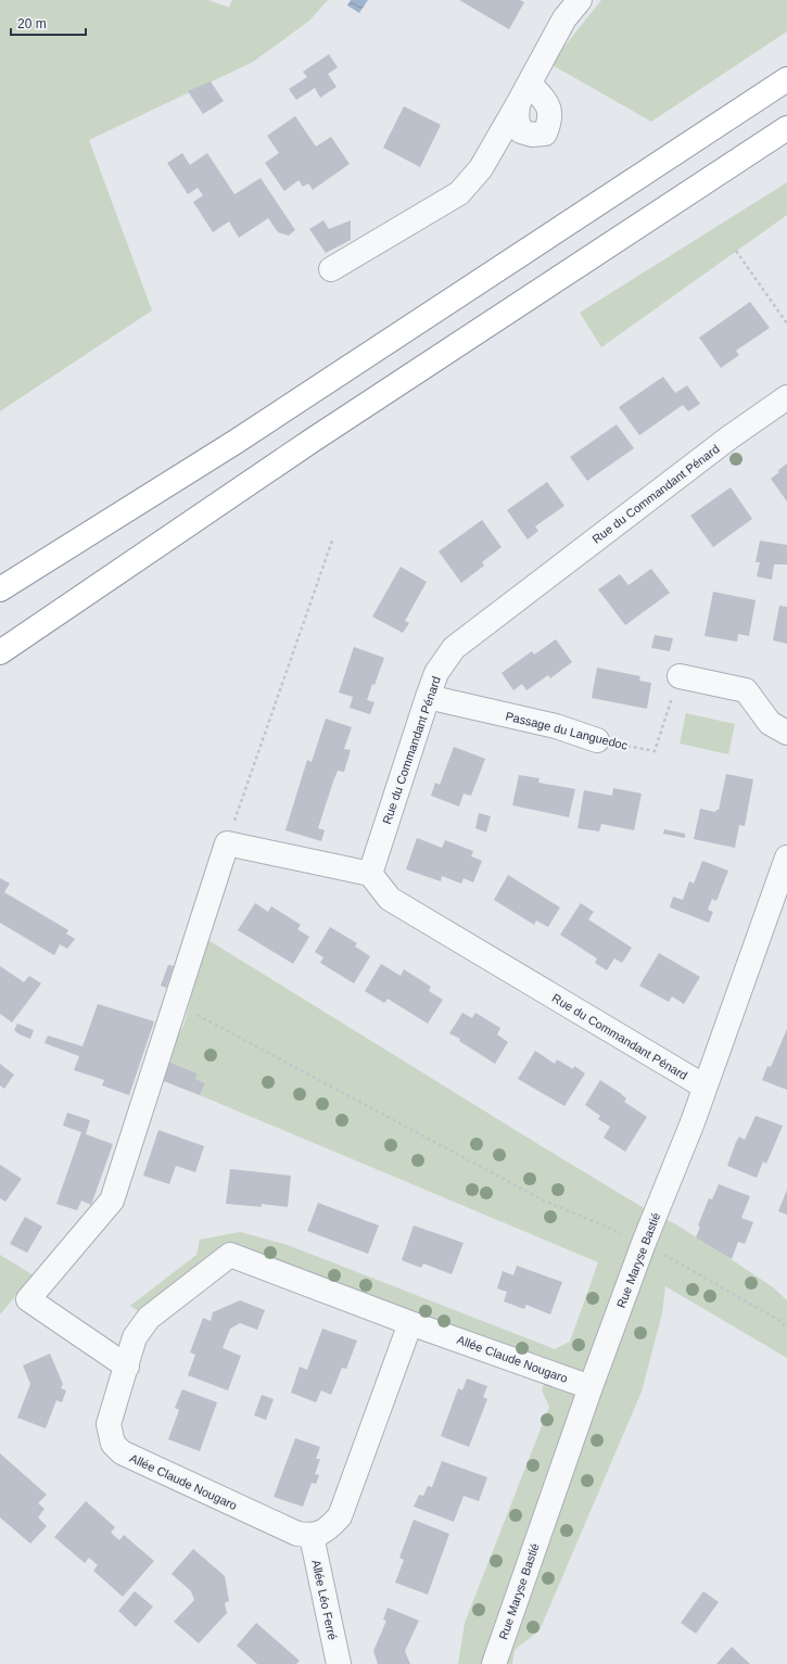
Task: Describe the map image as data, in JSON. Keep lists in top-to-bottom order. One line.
{"streets":{"street":["Rue du Commandant Pénard","Passage du Languedoc","Rue Maryse Bastié","Allée Claude Nougaro","Allée Léo Ferré"]},"crossings":[["Rue du Commandant Pénard","Passage du Languedoc"],["Rue du Commandant Pénard","Rue Maryse Bastié"],["Rue Maryse Bastié","Allée Claude Nougaro"],["Allée Claude Nougaro","Allée Léo Ferré"]],"scale_bar":"20 m"}
